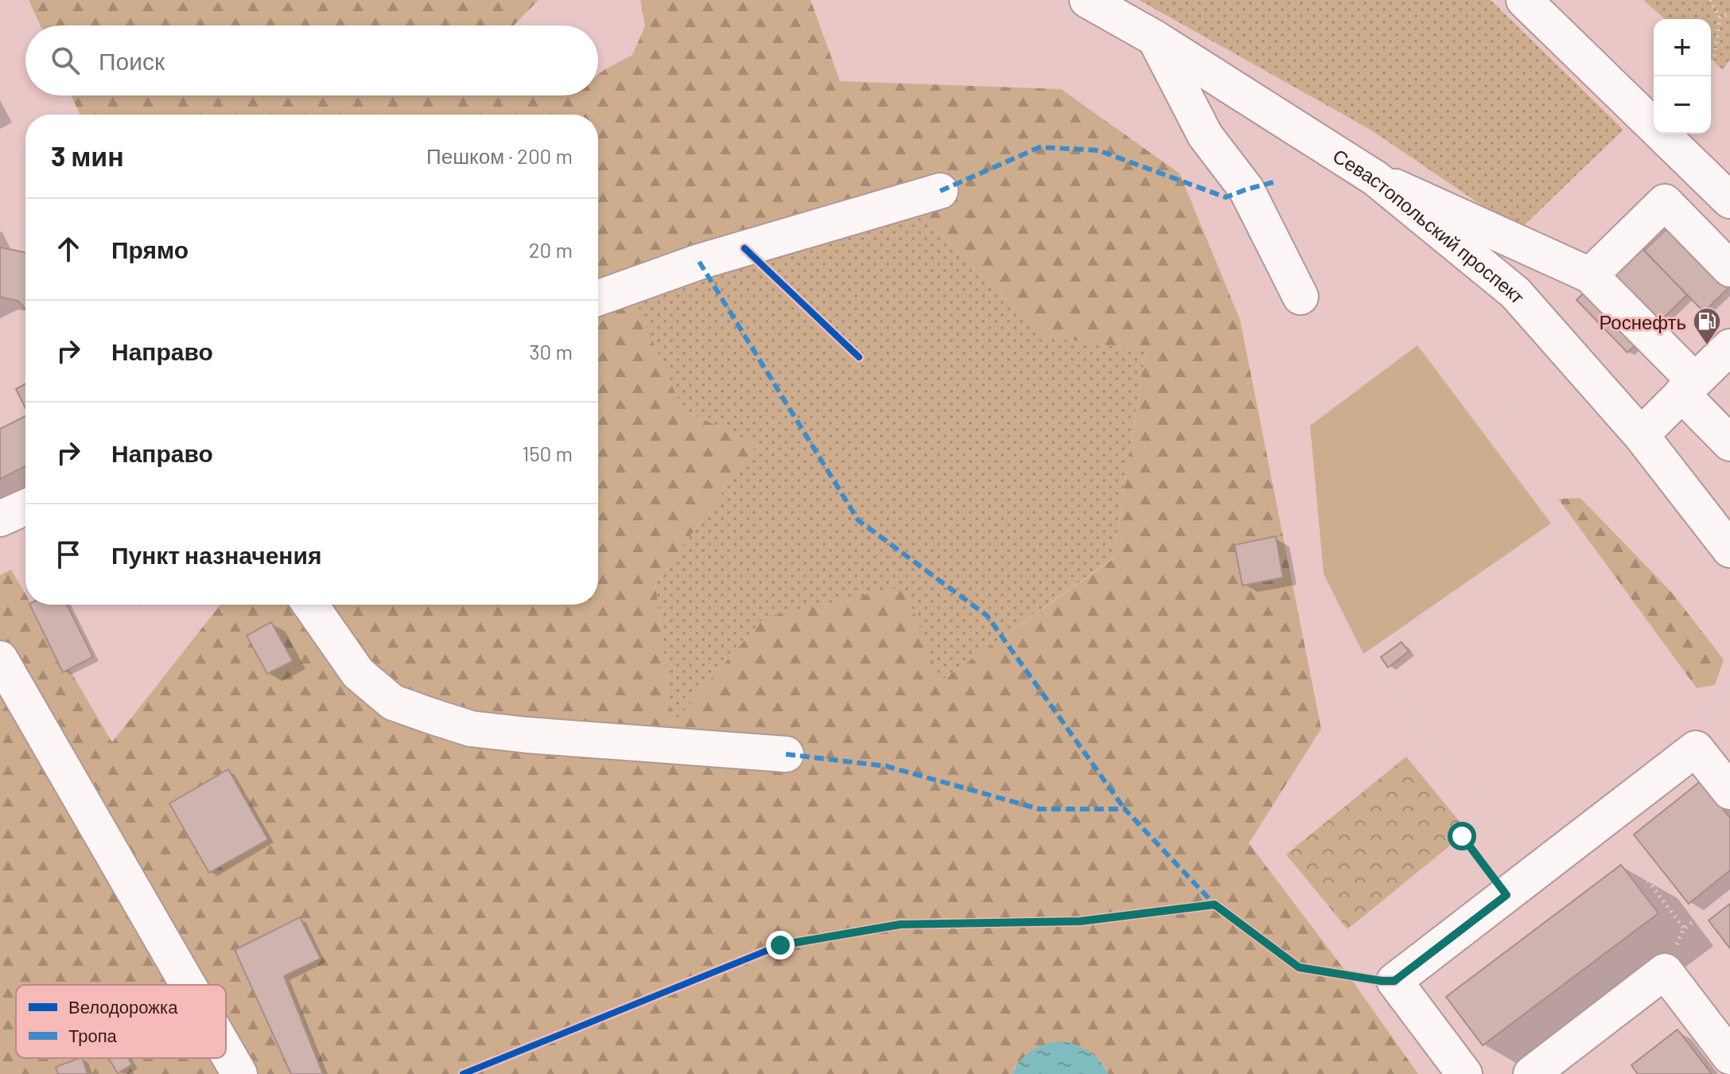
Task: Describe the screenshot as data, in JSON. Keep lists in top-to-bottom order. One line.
{"streets":{"main road":["Севастопольский проспект"]},"places":{"fuel station":["Роснефть"]},"legend":["Велодорожка","Тропа"],"page":{"map_buttons":["+","−"],"search":"Поиск","heading":["3 мин","Пешком · 200 m"],"list":[["Прямо","20 m"],["Направо","30 m"],["Направо","150 m"],"Пункт назначения"]}}
